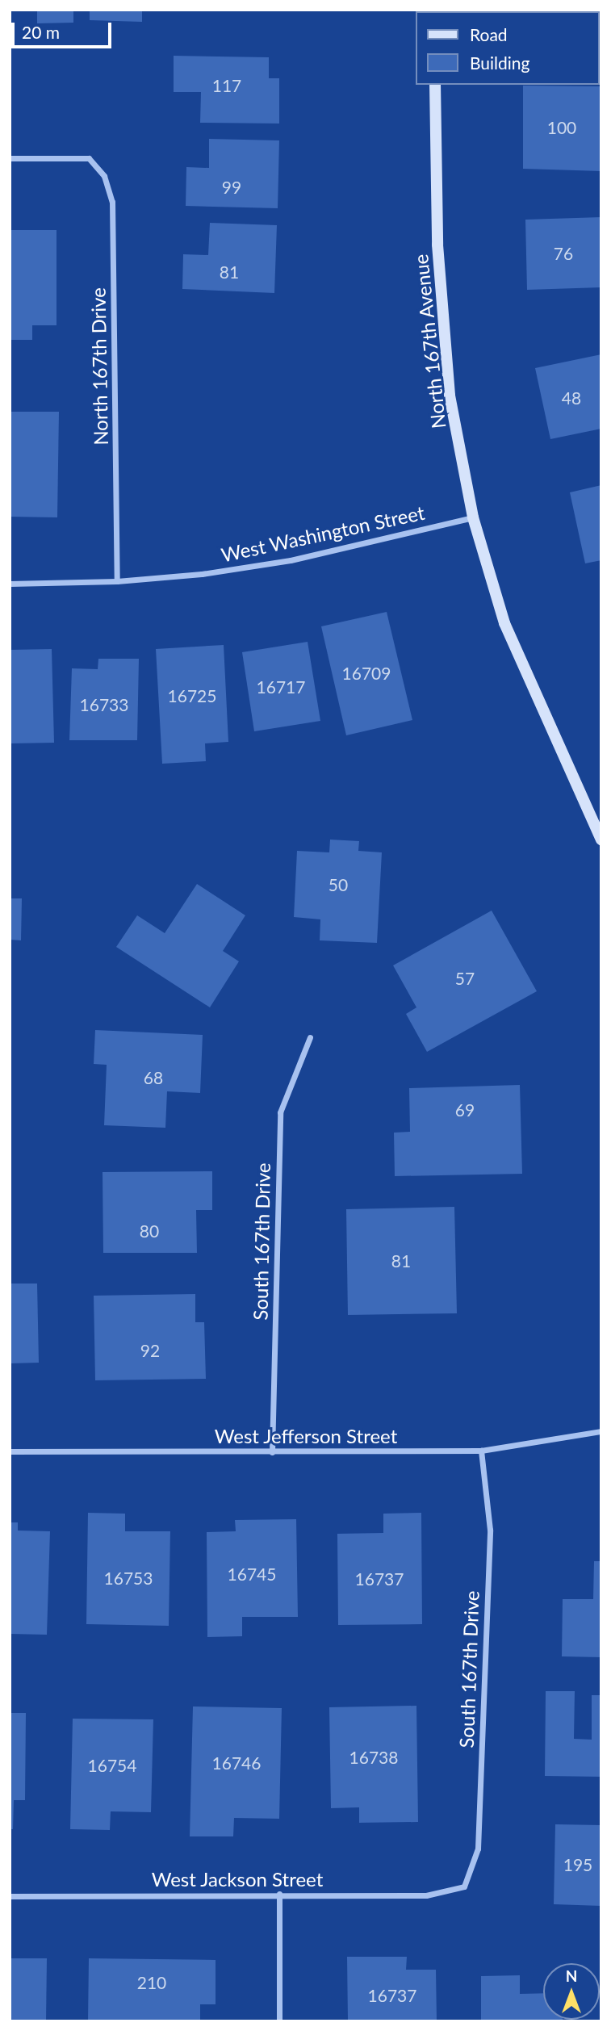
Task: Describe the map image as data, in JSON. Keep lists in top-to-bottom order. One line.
{"streets":{"street":["North 167th Avenue","North 167th Drive","West Washington Street","South 167th Drive","West Jefferson Street","West Jackson Street"]},"crossings":[["North 167th Avenue","West Washington Street"],["North 167th Drive","West Washington Street"],["South 167th Drive","West Jefferson Street"],["South 167th Drive","West Jackson Street"]],"house_numbers":["117","100","99","76","81","48","16709","16717","16725","16733","50","57","68","69","80","81","92","16745","16753","16737","16738","16746","16754","195","210","16737"],"legend":["Road","Building"],"scale_bar":"20 m","north":"top"}
